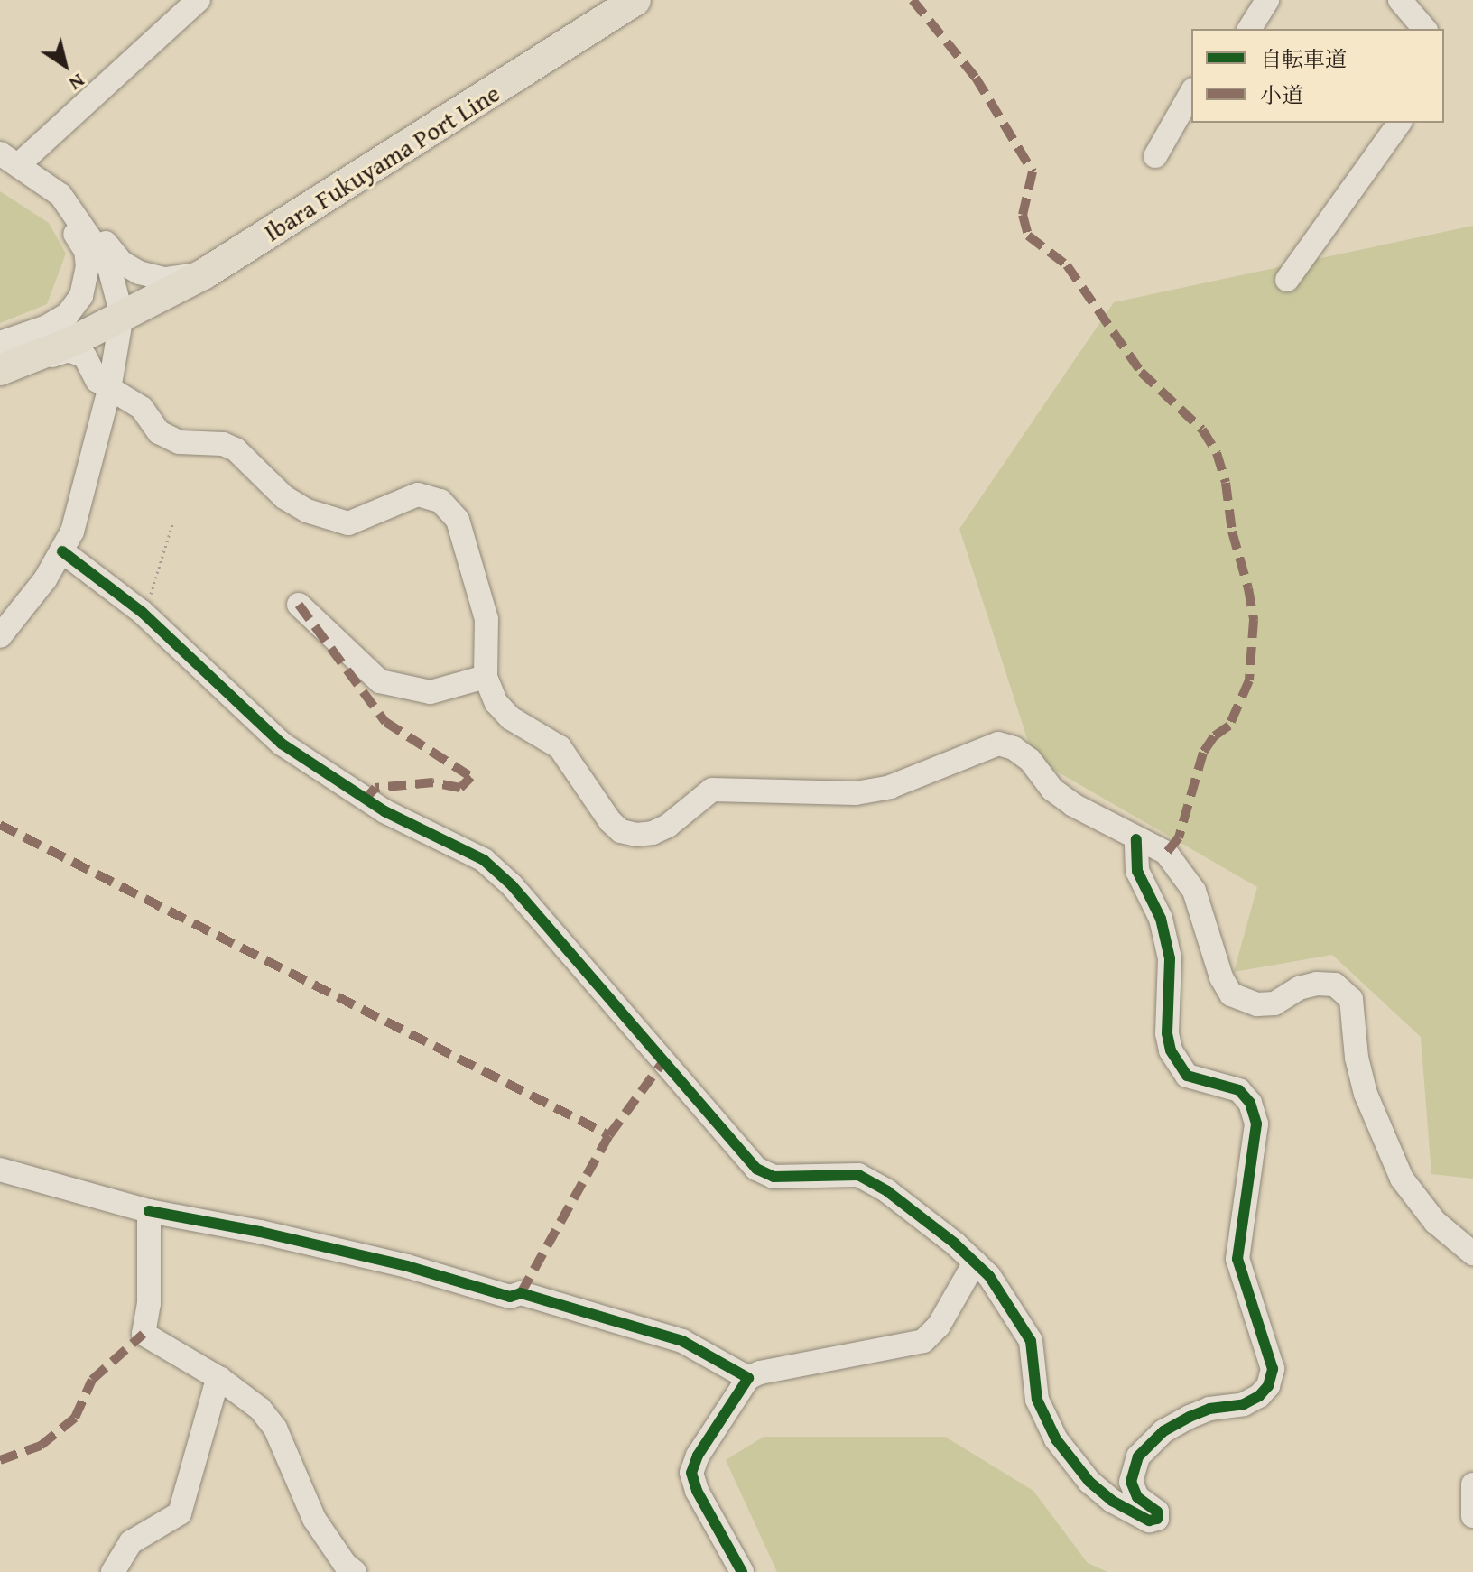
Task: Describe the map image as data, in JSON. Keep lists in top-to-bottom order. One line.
{"streets":{"main road":["Ibara Fukuyama Port Line"]},"legend":["自転車道","小道"],"north":"bottom right"}
